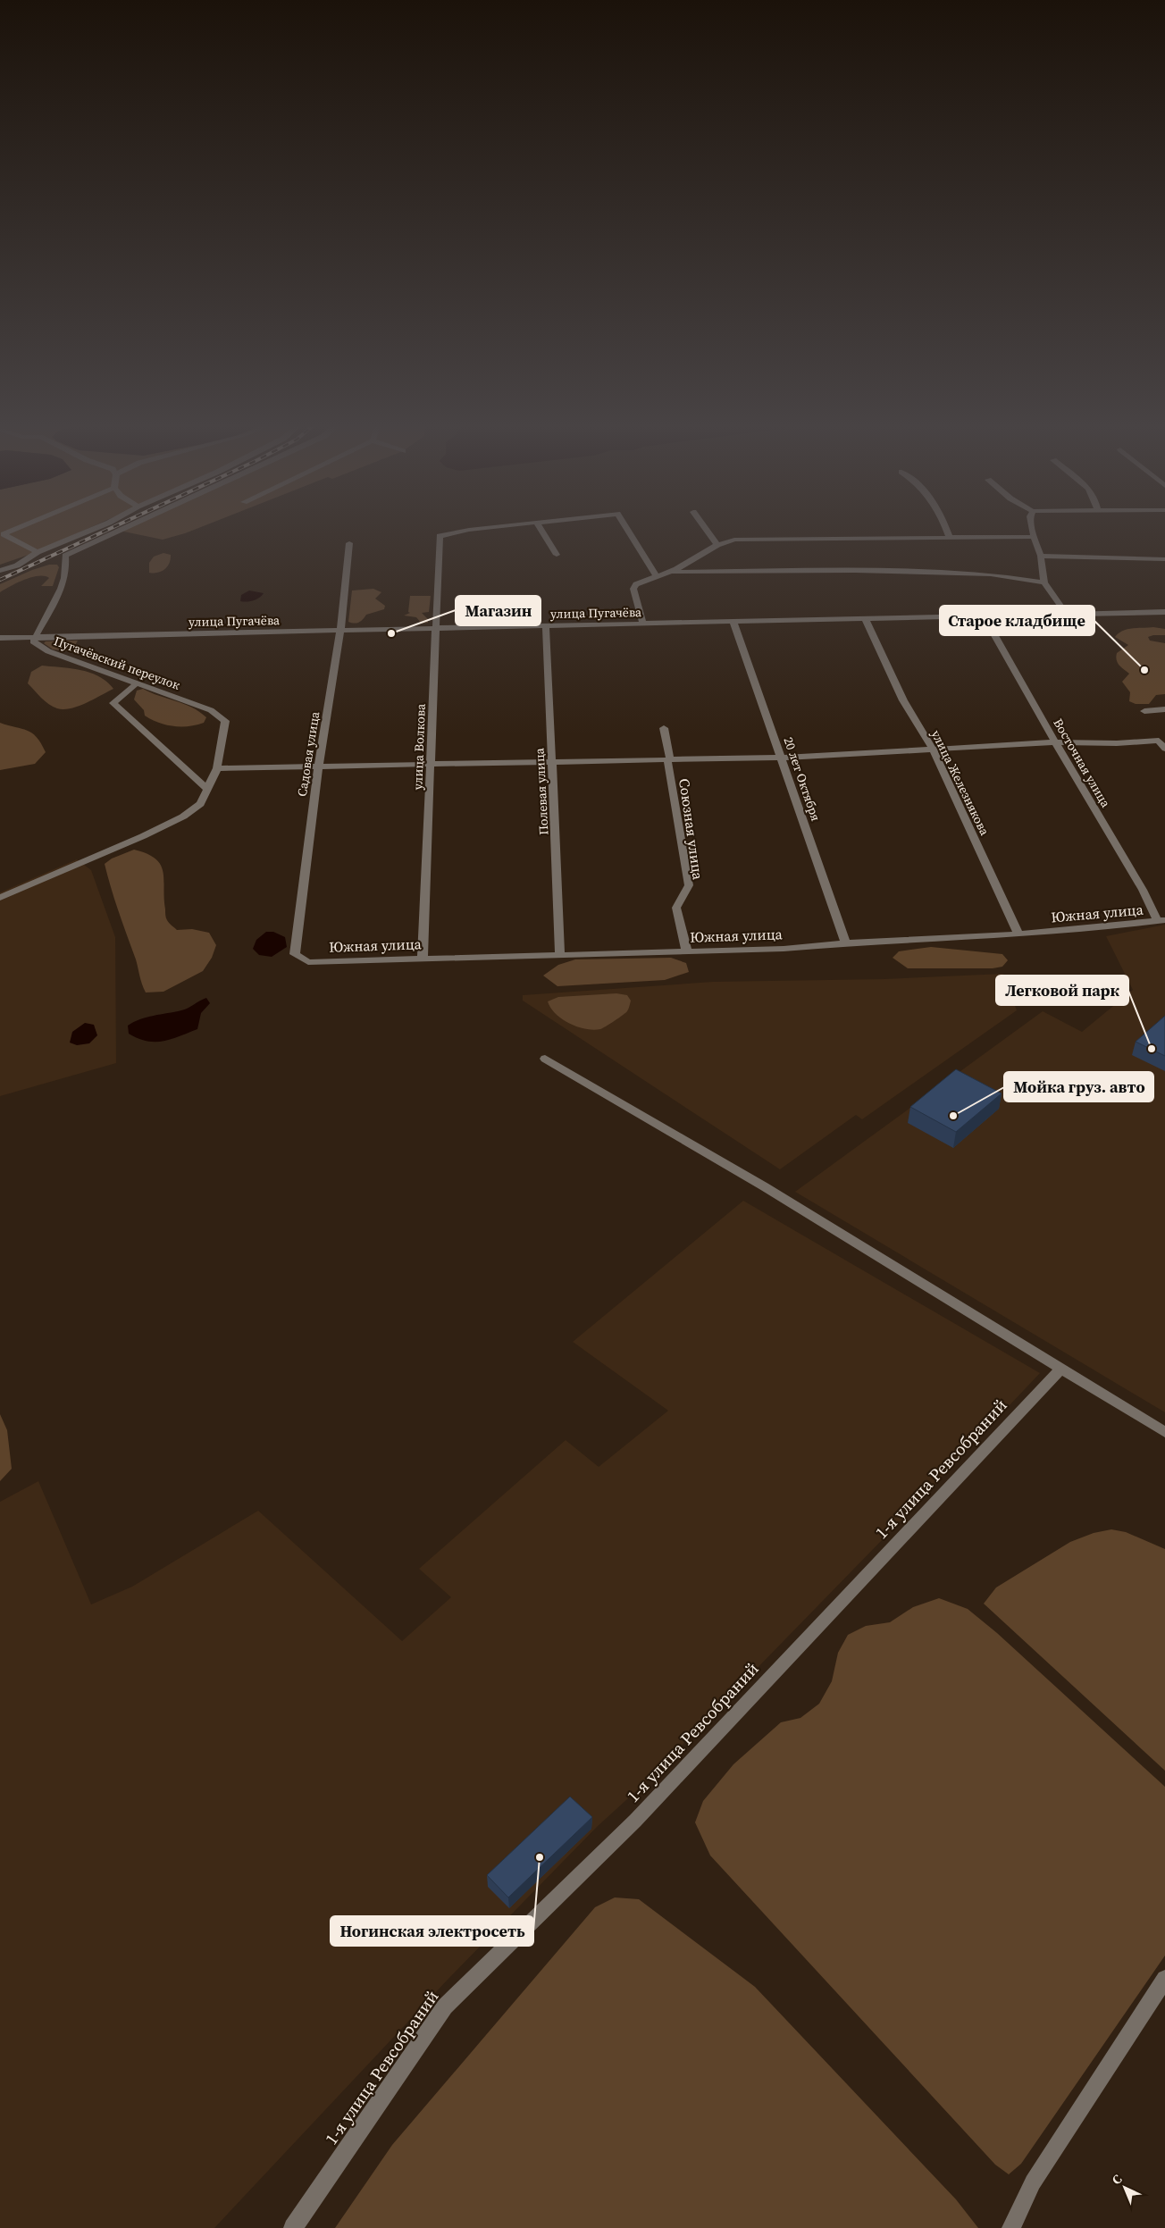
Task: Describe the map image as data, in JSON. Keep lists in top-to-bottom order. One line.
{"streets":{"street":["улица Пугачёва","Пугачёвский переулок","улица Волкова","Садовая улица","Восточная улица","20 лет Октября","улица Железнякова","Полевая улица","Союзная улица","Южная улица","1-я улица Ревсобраний"]},"crossings":[["улица Пугачёва","Пугачёвский переулок"],["улица Пугачёва","улица Волкова"],["улица Пугачёва","Садовая улица"],["улица Пугачёва","Восточная улица"],["улица Пугачёва","20 лет Октября"],["улица Пугачёва","улица Железнякова"],["улица Пугачёва","Полевая улица"],["улица Волкова","Южная улица"],["Садовая улица","Южная улица"],["Восточная улица","Южная улица"],["20 лет Октября","Южная улица"],["улица Железнякова","Южная улица"],["Полевая улица","Южная улица"],["Союзная улица","Южная улица"]],"places":["Магазин","Старое кладбище","Легковой парк","Мойка груз. авто","Ногинская электросеть"],"north":"top left"}
